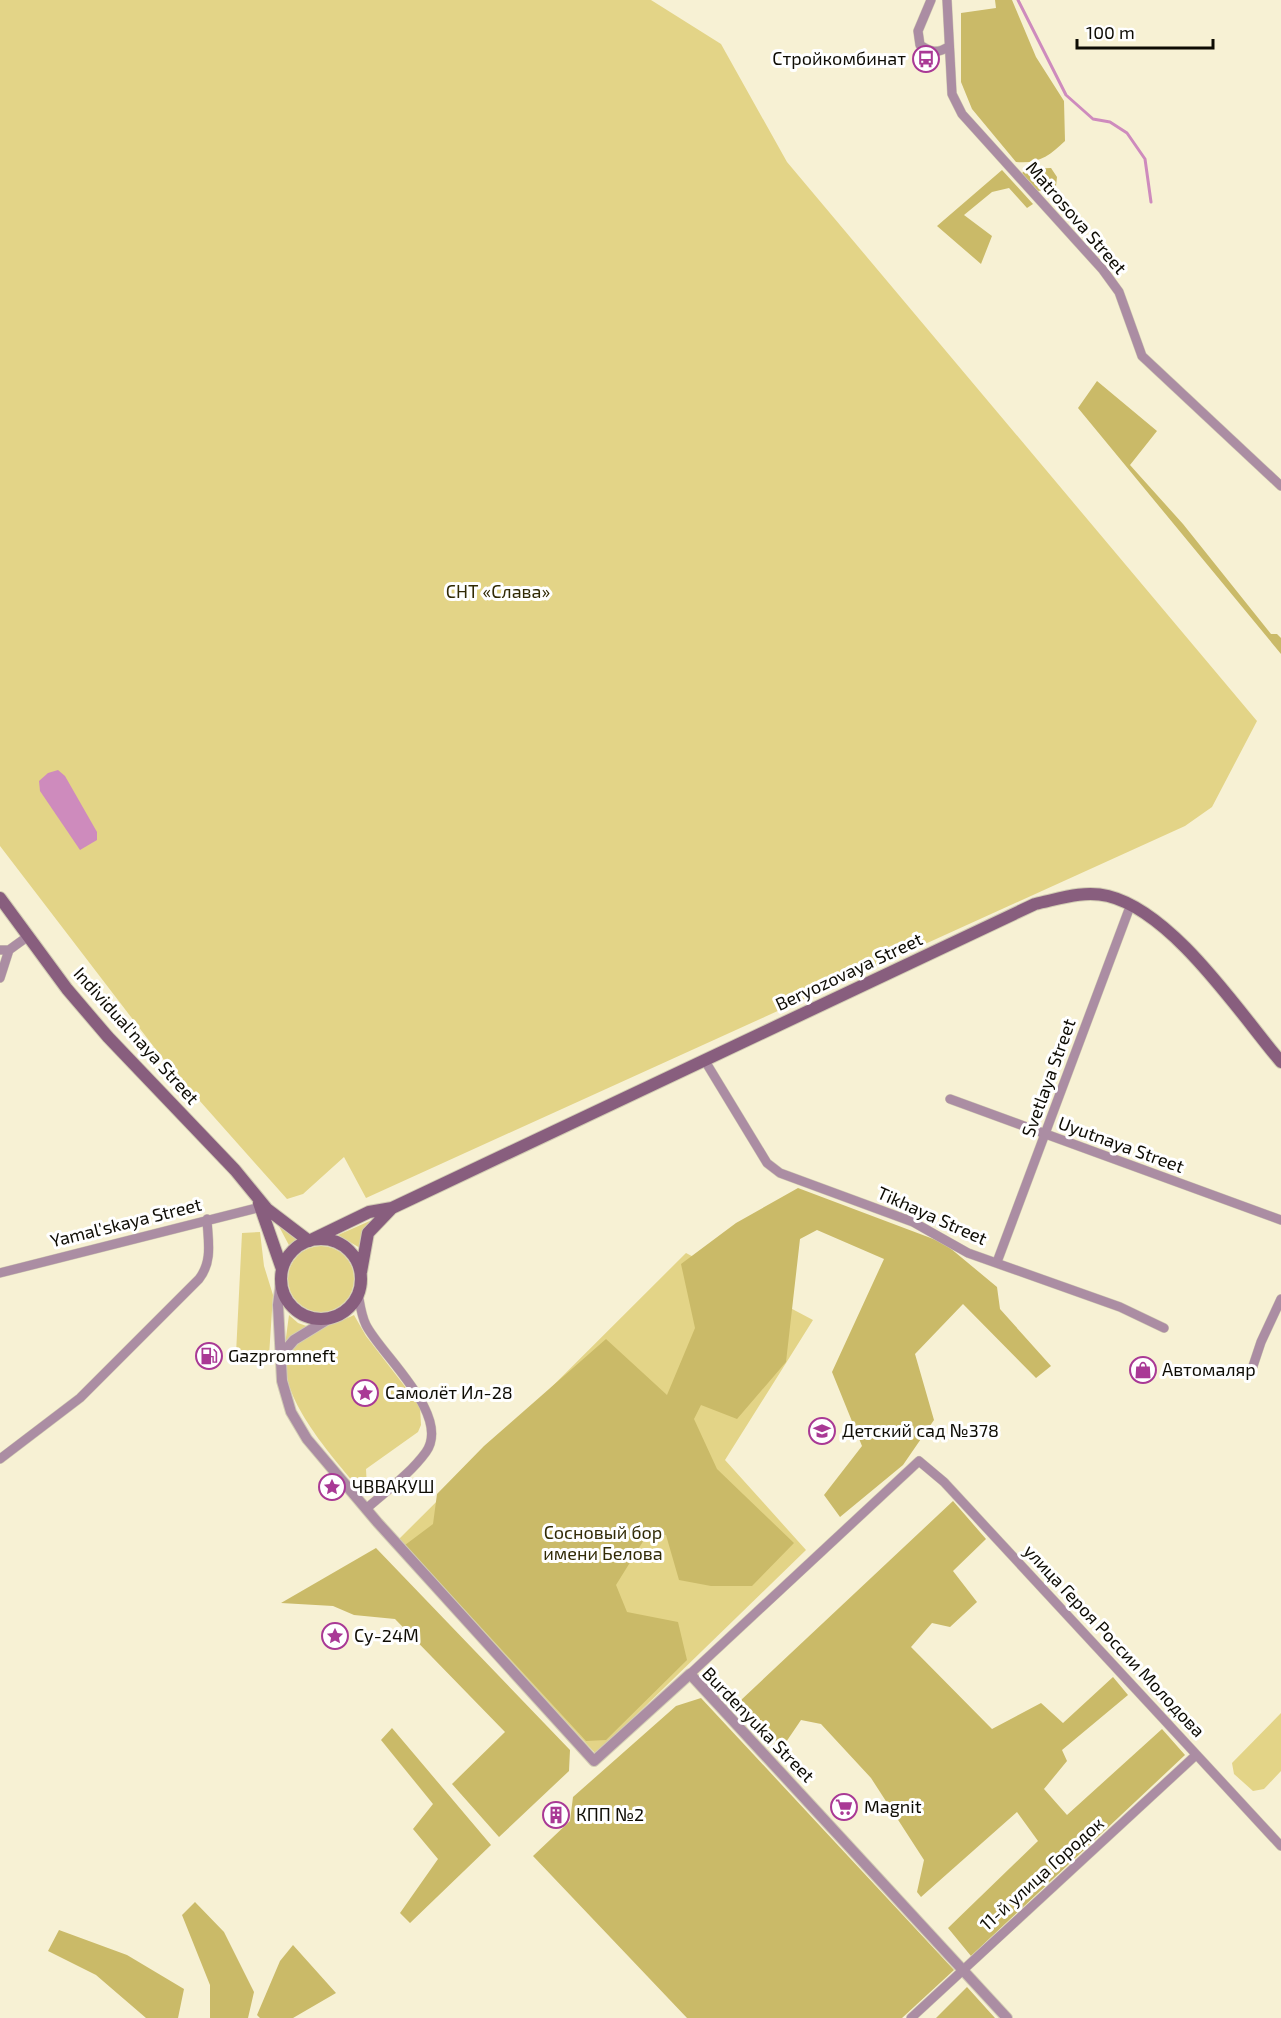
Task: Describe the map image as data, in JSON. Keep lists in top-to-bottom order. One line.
{"streets":{"main road":["Beryozovaya Street","Individual'naya Street"],"street":["Matrosova Street","Svetlaya Street","Uyutnaya Street","Tikhaya Street","Yamal'skaya Street","улица Героя России Молодова","Burdenyuka Street","11-й улица Городок"]},"crossings":[["Beryozovaya Street","Individual'naya Street"],["Beryozovaya Street","Svetlaya Street"],["Beryozovaya Street","Tikhaya Street"],["Individual'naya Street","Yamal'skaya Street"],["Svetlaya Street","Uyutnaya Street"],["Svetlaya Street","Tikhaya Street"],["улица Героя России Молодова","Burdenyuka Street"],["улица Героя России Молодова","11-й улица Городок"],["Burdenyuka Street","11-й улица Городок"]],"parks":["СНТ «Слава»","Сосновый бор имени Белова"],"places":{"bus stop":["Стройкомбинат"],"fuel station":["Gazpromneft"],"shop":["Автомаляр"],"place":["Самолёт Ил-28","ЧВВАКУШ","Су-24М"],"school or university":["Детский сад №378"],"supermarket":["Magnit"],"building":["КПП №2"]},"scale_bar":"100 m"}
